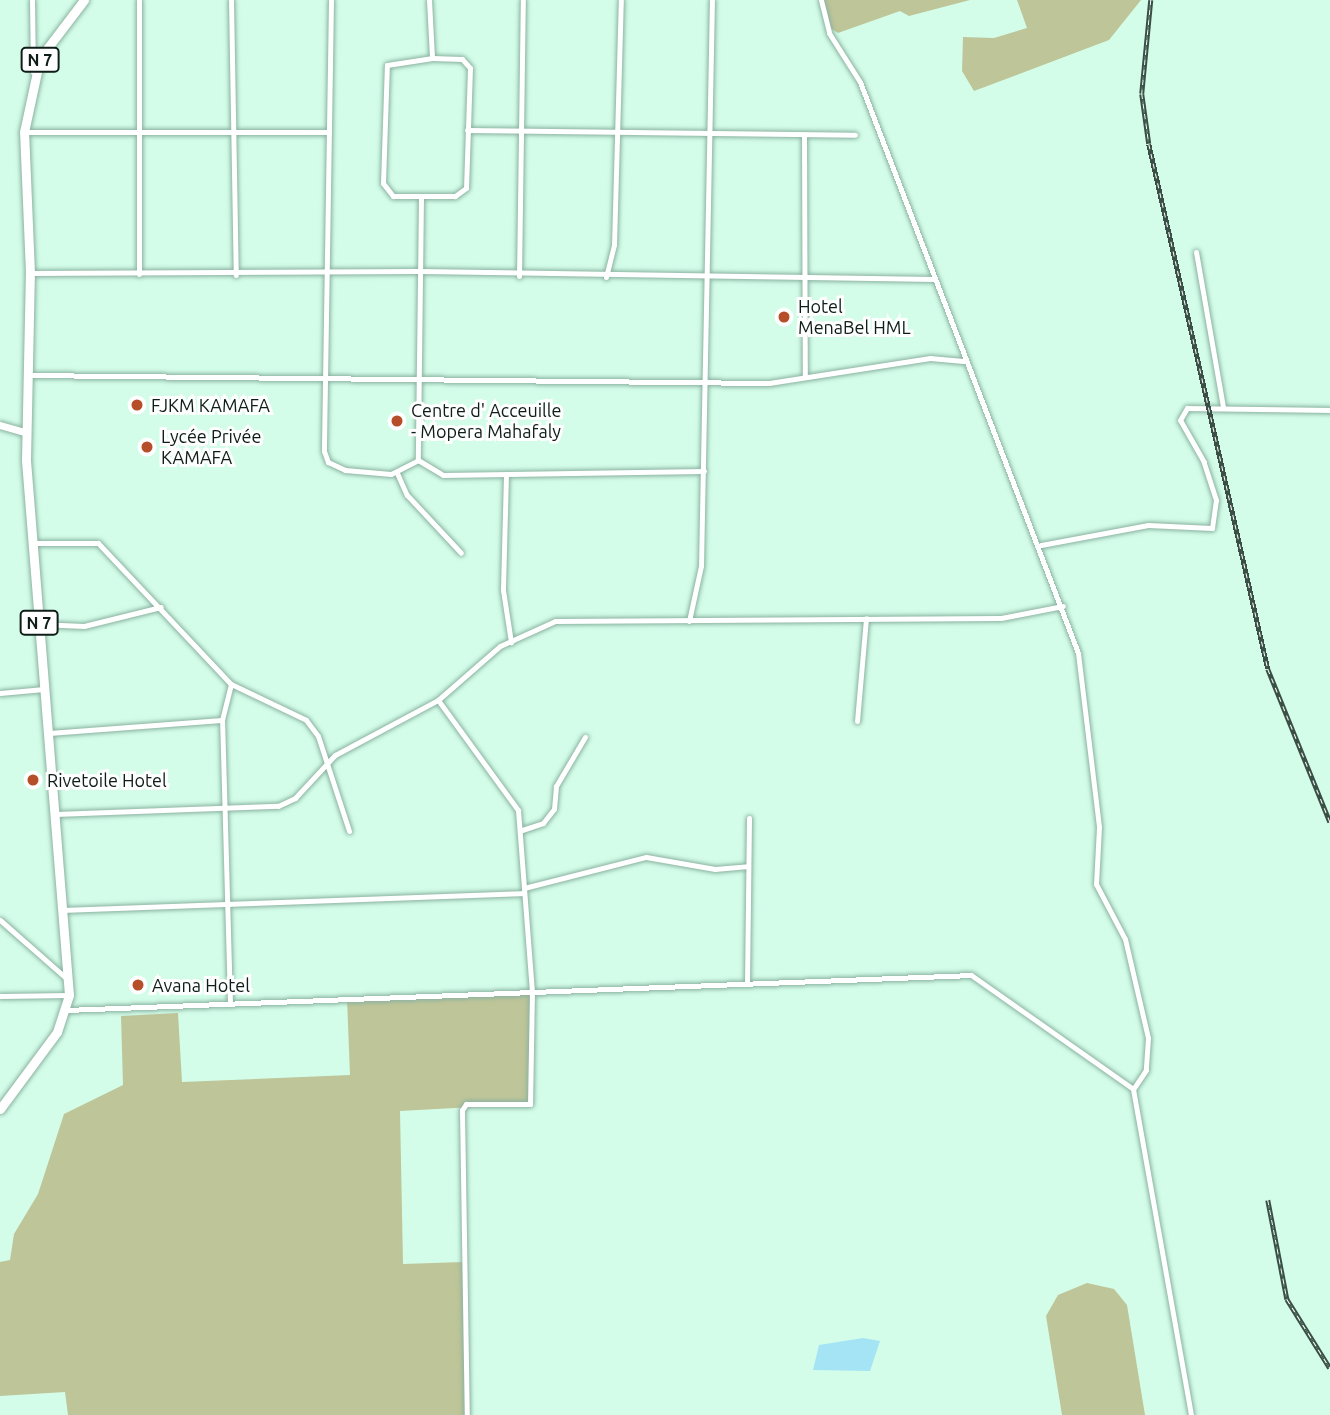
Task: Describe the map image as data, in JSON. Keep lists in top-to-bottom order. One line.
{"streets":{"main road":["N 7"]},"places":["Hotel MenaBel HML","FJKM KAMAFA","Centre d' Acceuille - Mopera Mahafaly","Lycée Privée KAMAFA","Rivetoile Hotel","Avana Hotel"]}
